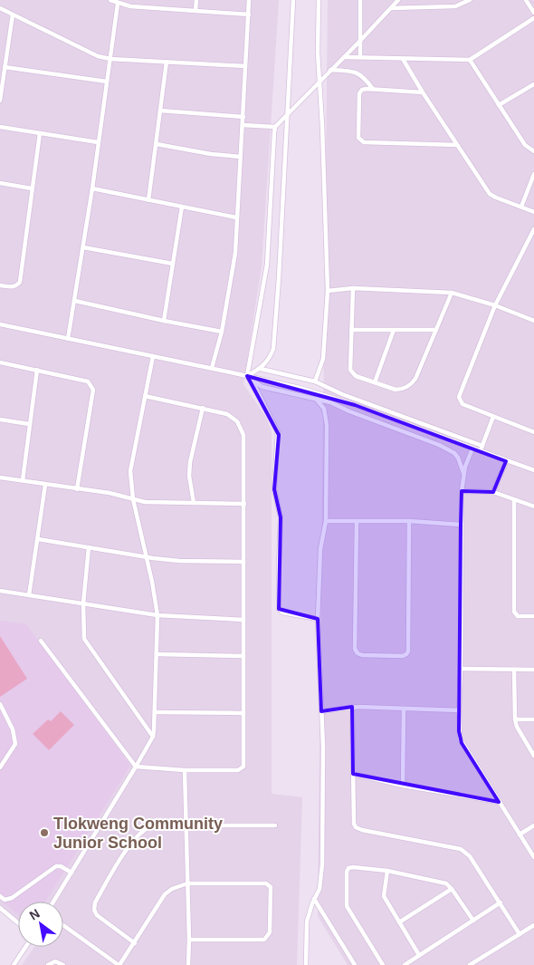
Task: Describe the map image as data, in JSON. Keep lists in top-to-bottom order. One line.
{"places":["Tlokweng Community Junior School"],"north":"top left"}
